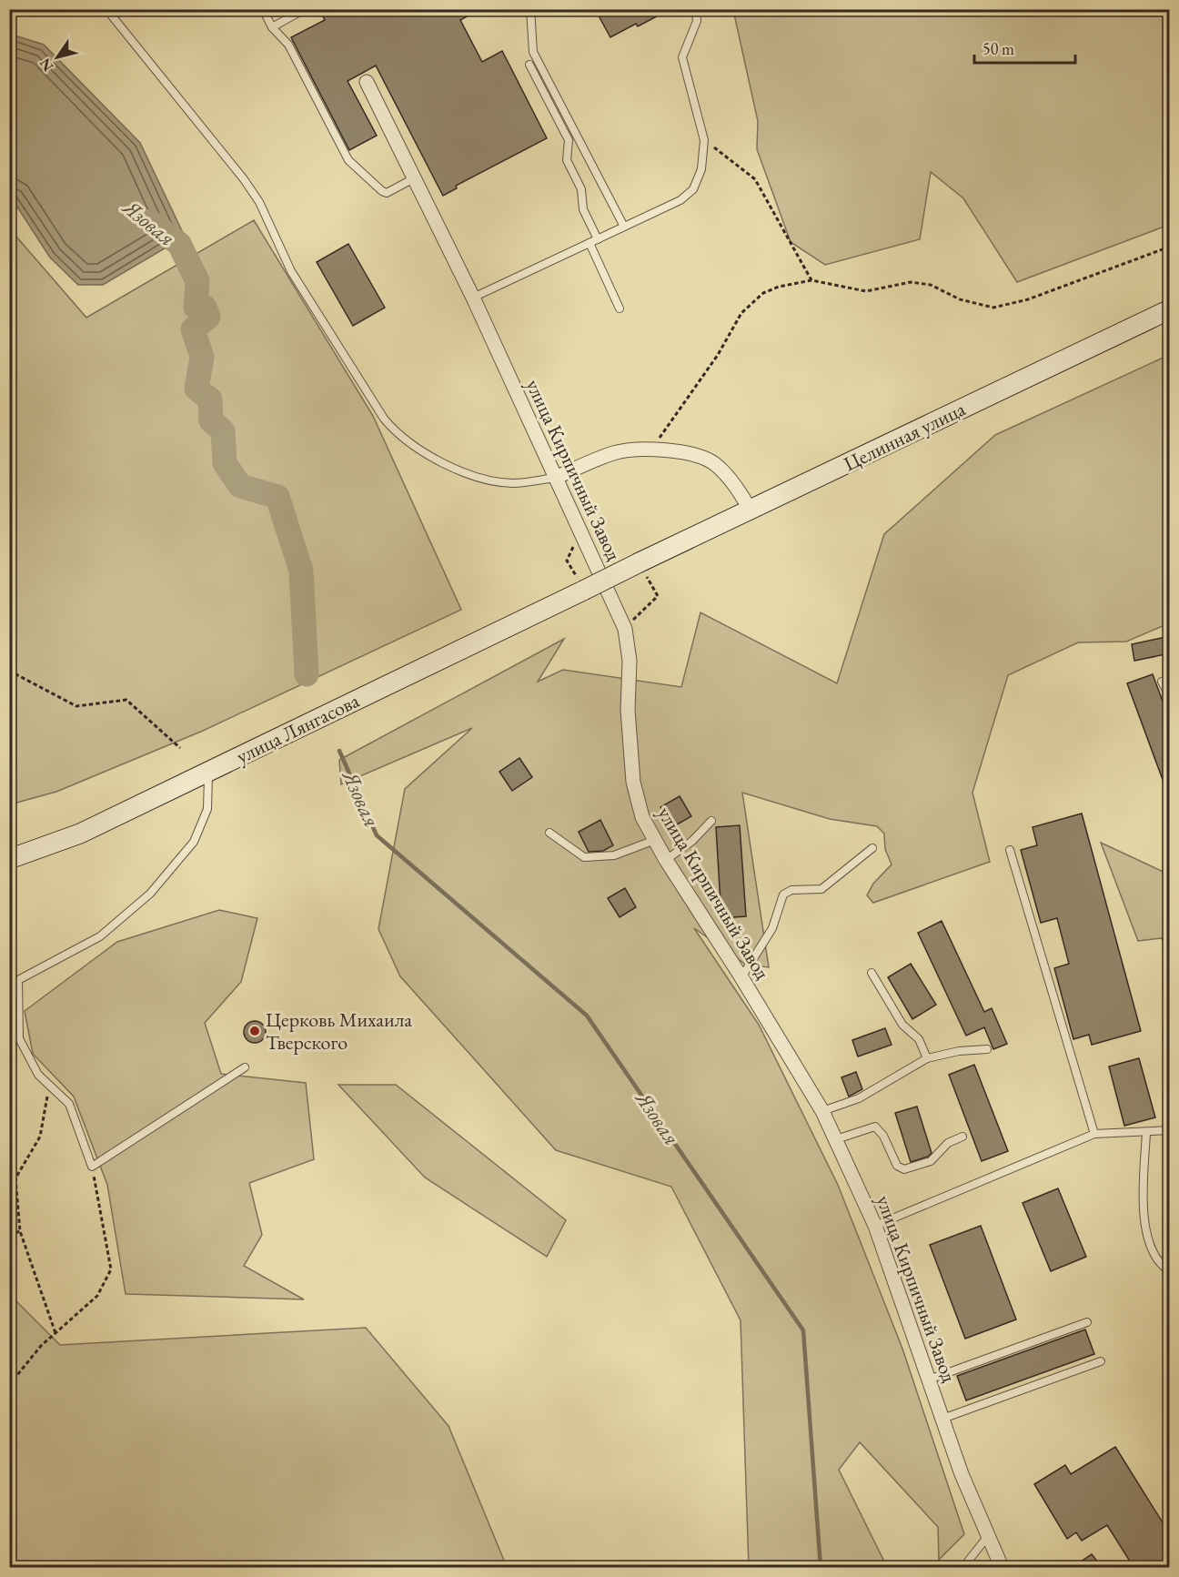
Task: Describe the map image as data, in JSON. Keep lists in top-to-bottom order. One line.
{"streets":{"main road":["Целинная улица","улица Лянгасова"],"street":["улица Кирпичный Завод"]},"crossings":[["Целинная улица","улица Лянгасова"]],"water":["Язовая"],"places":["Церковь Михаила Тверского"],"scale_bar":"50 m","north":"bottom left"}
